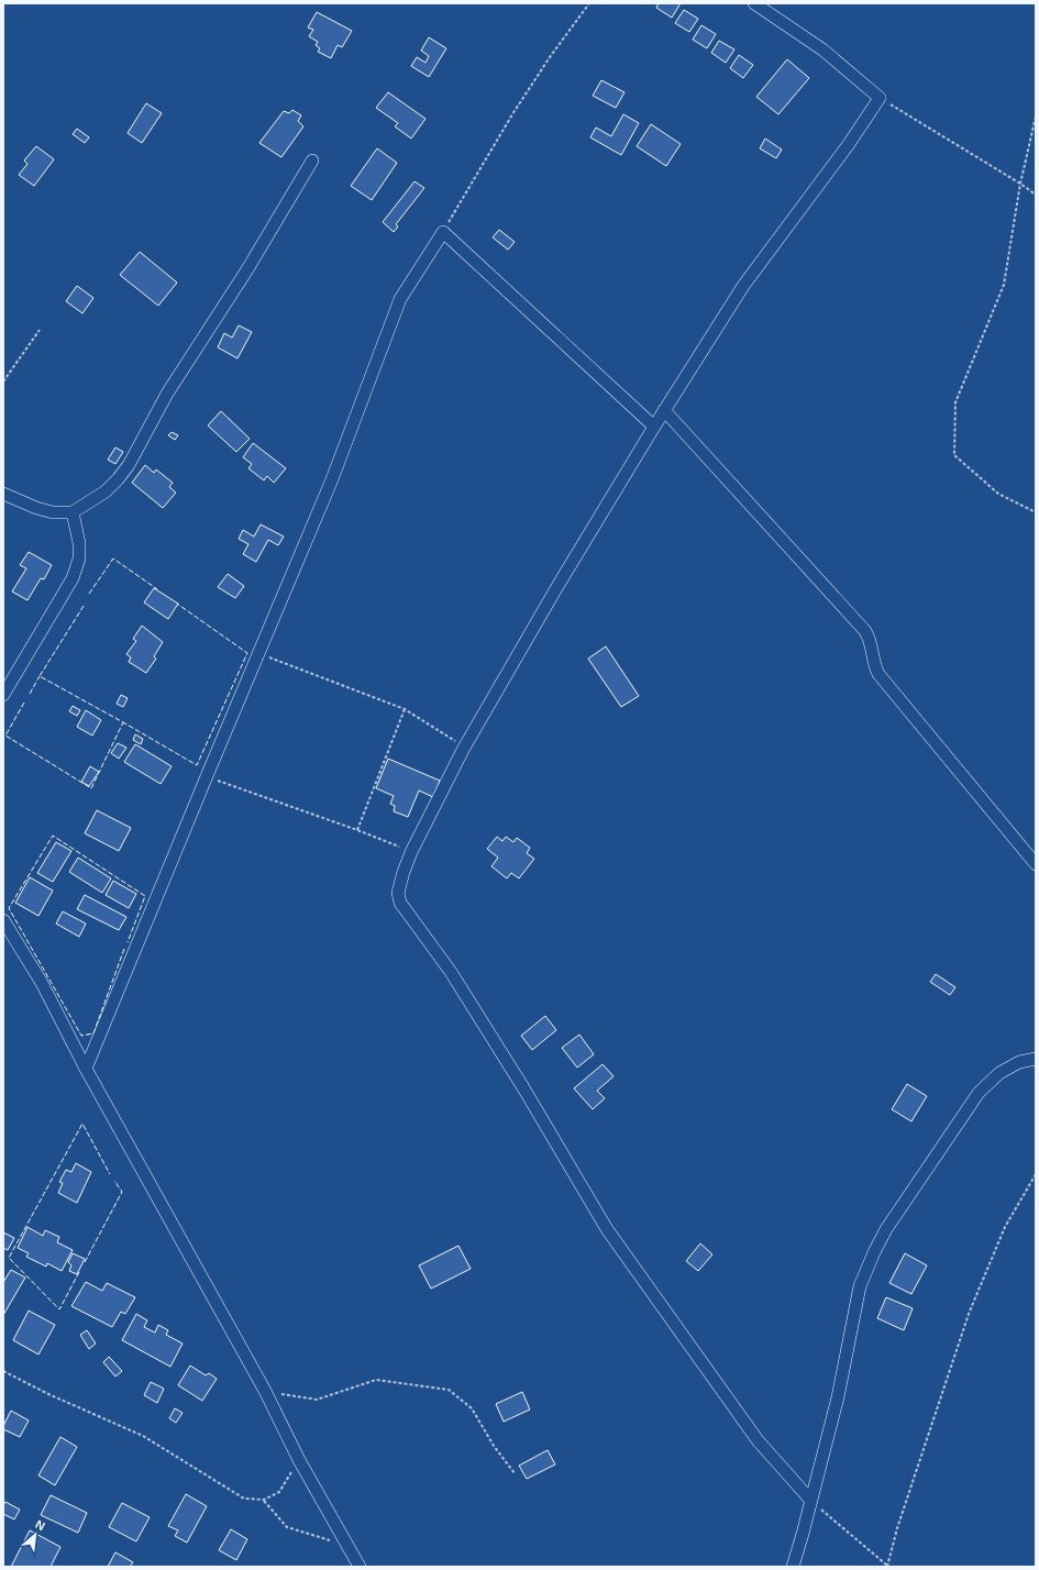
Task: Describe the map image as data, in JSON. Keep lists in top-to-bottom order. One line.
{"north":"top right"}
